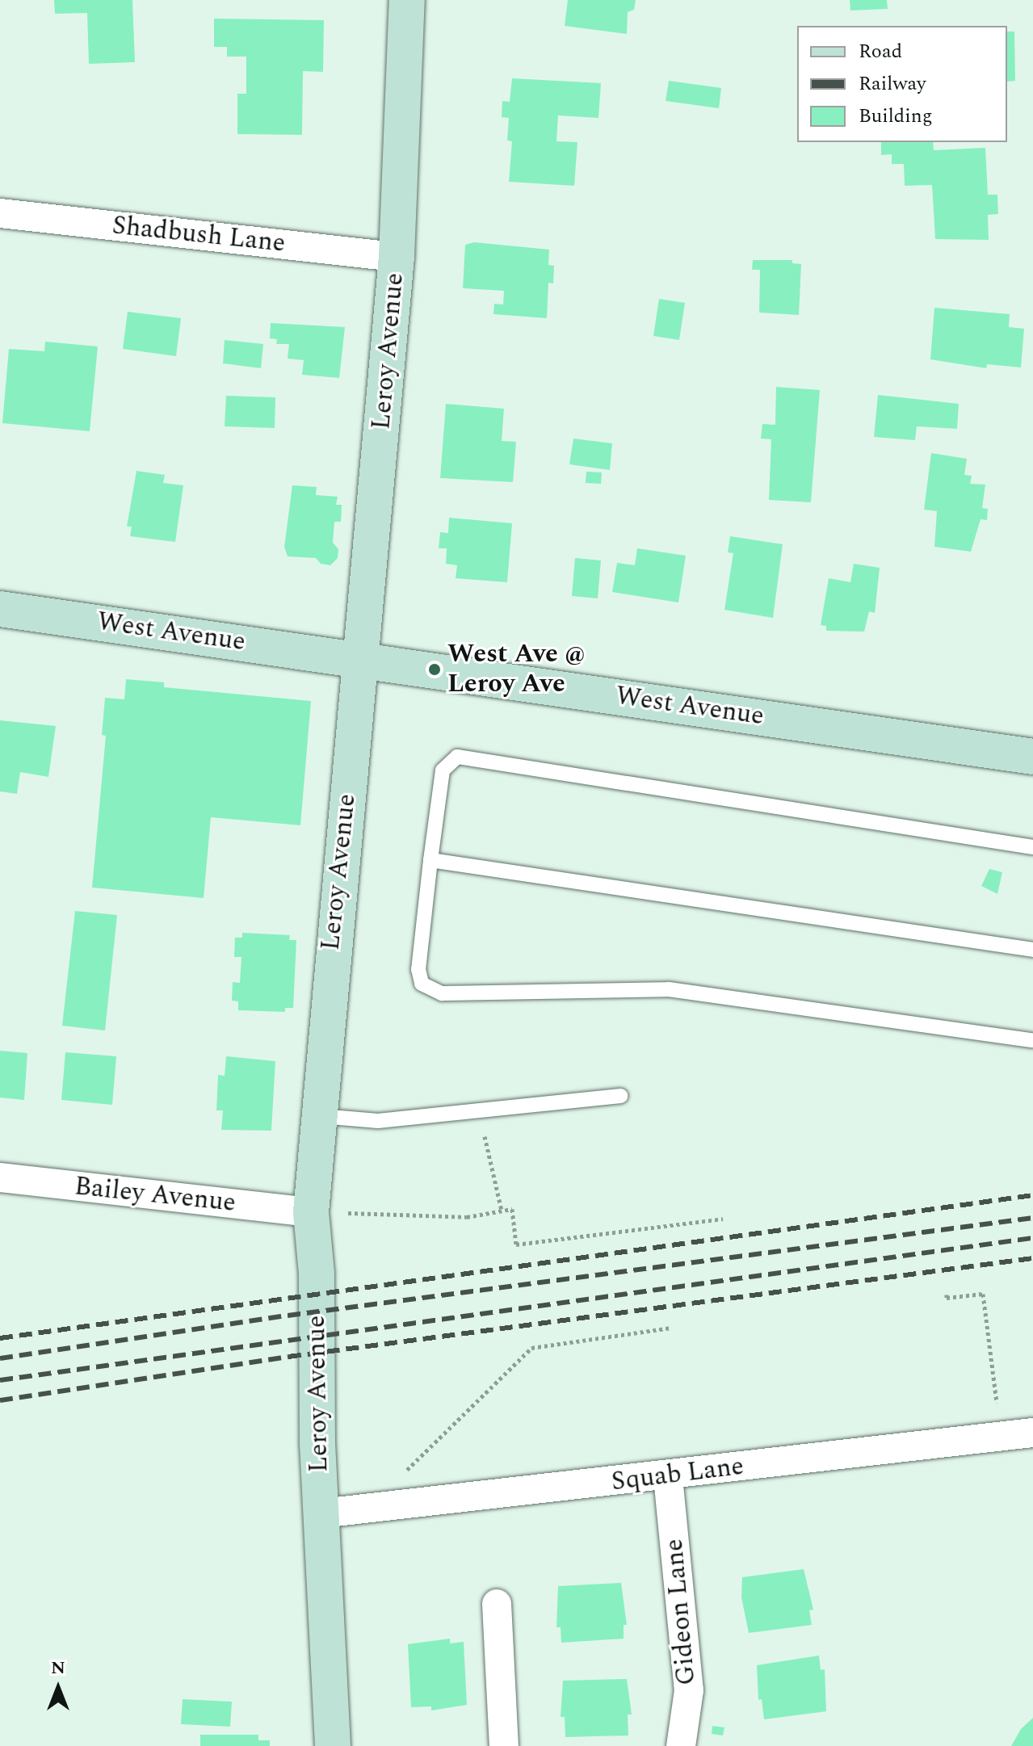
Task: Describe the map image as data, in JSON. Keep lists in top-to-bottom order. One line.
{"streets":{"street":["Shadbush Lane","Leroy Avenue","West Avenue","Bailey Avenue","Squab Lane","Gideon Lane"]},"crossings":[["Shadbush Lane","Leroy Avenue"],["Leroy Avenue","West Avenue"],["Leroy Avenue","Bailey Avenue"],["Leroy Avenue","Squab Lane"],["Squab Lane","Gideon Lane"]],"places":["West Ave @ Leroy Ave"],"legend":["Road","Railway","Building"],"north":"top"}
